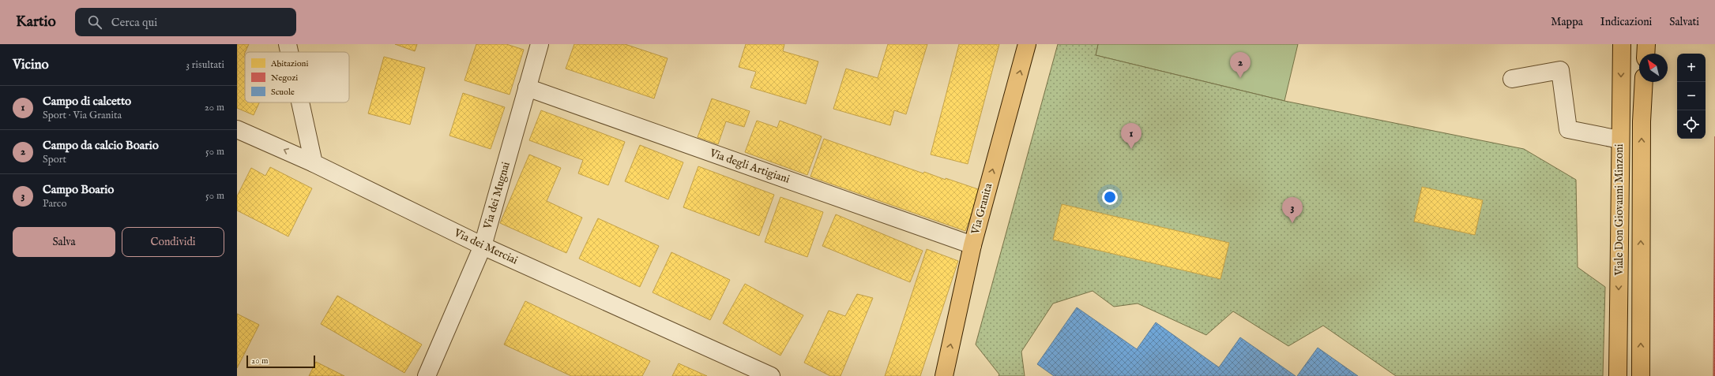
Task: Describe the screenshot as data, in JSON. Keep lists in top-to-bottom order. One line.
{"streets":{"main road":["Via Granita","Viale Don Giovanni Minzoni"],"street":["Via degli Artigiani","Via dei Mugnai","Via dei Merciai"]},"crossings":[["Via degli Artigiani","Via dei Mugnai"],["Via degli Artigiani","Via Granita"],["Via dei Mugnai","Via dei Merciai"]],"one_way":["Via Granita"],"legend":["Abitazioni","Negozi","Scuole"],"scale_bar":"20 m","north":"top left","page":{"header":"Kartio","search":"Cerca qui","nav":["Mappa","Indicazioni","Salvati"],"heading":["Vicino","3 risultati"],"pins":["2","1","3"],"map_buttons":["+","−"],"list":[{"mark":"1","name":"Campo di calcetto","note":"Sport · Via Granita","value":"20 m"},{"mark":"2","name":"Campo da calcio Boario","note":"Sport","value":"50 m"},{"mark":"3","name":"Campo Boario","note":"Parco","value":"50 m"}],"buttons":["Salva","Condividi"],"scale":"20 m"}}
